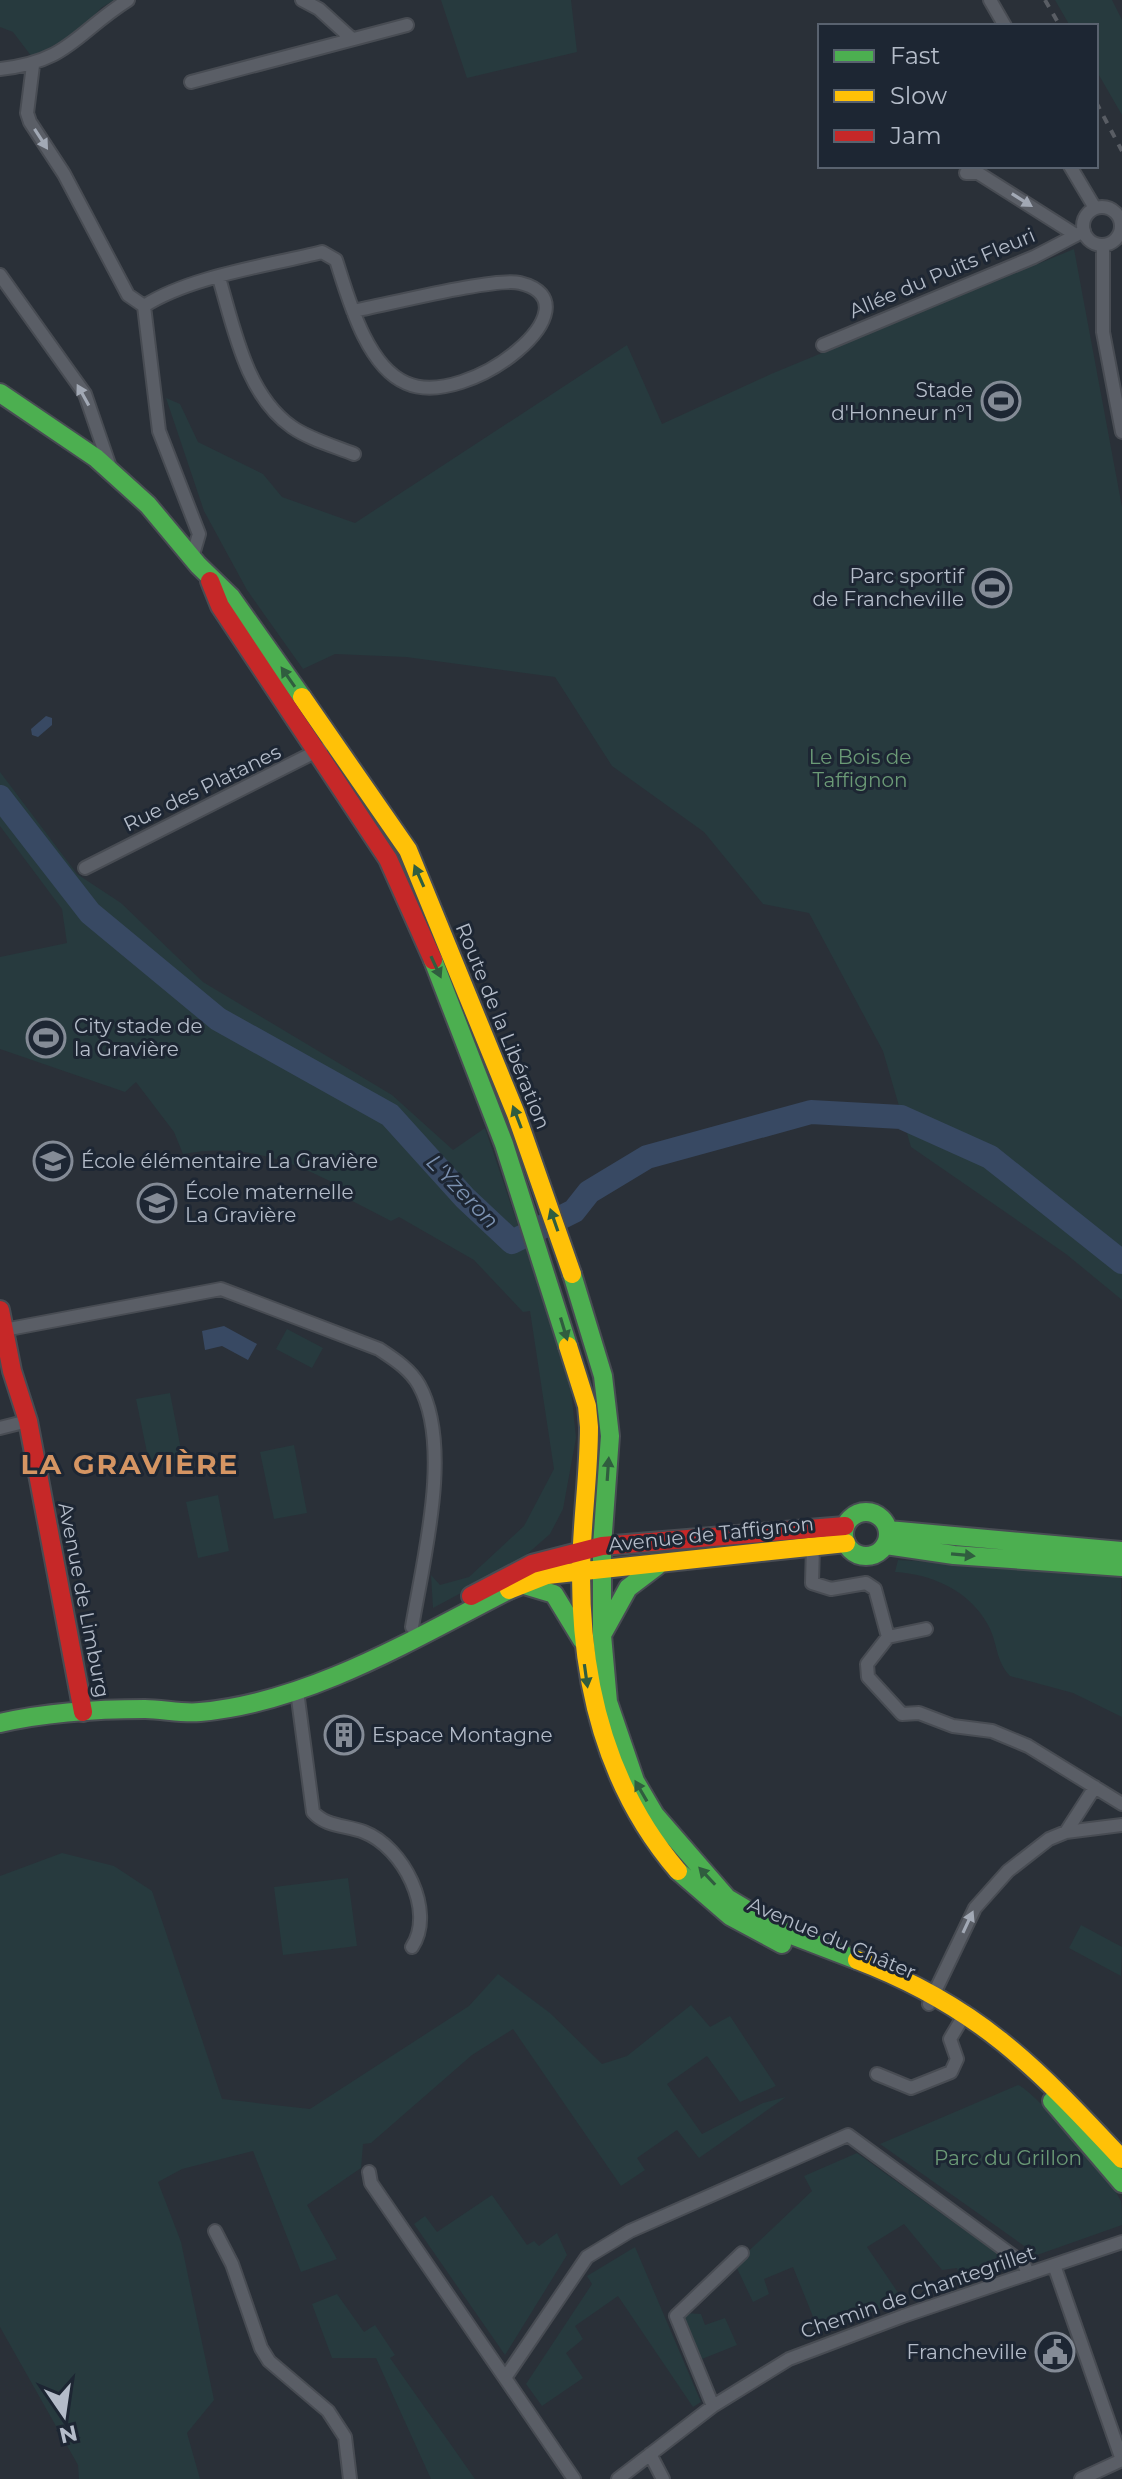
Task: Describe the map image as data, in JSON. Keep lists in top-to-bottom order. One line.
{"streets":{"main road":["Route de la Libération","Avenue de Taffignon","Avenue de Limburg","Avenue du Châter"],"street":["Allée du Puits Fleuri","Rue des Platanes","Chemin de Chantegrillet"]},"crossings":[["Rue des Platanes","Route de la Libération"],["Route de la Libération","Avenue de Taffignon"],["Route de la Libération","Avenue du Châter"],["Avenue de Taffignon","Avenue du Châter"]],"districts":["LA GRAVIÈRE"],"water":["L'Yzeron"],"parks":["Le Bois de Taffignon","Parc du Grillon"],"places":{"sports":["Stade d'Honneur n°1","Parc sportif de Francheville","City stade de la Gravière"],"school or university":["École élémentaire La Gravière","École maternelle La Gravière"],"building":["Espace Montagne"],"public building":["Francheville"]},"legend":["Fast","Slow","Jam"],"north":"bottom"}
